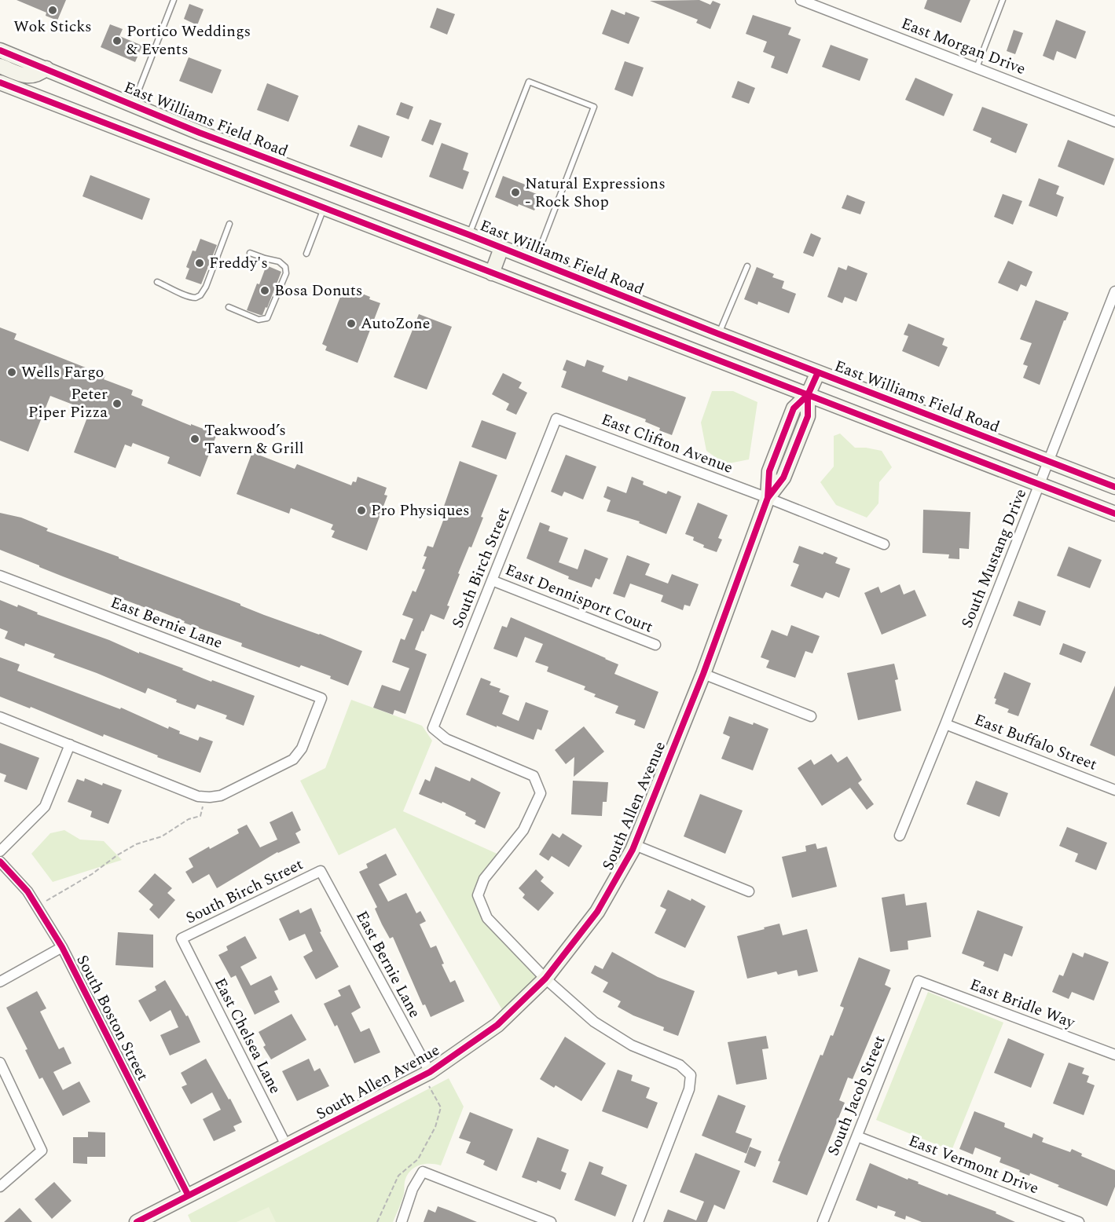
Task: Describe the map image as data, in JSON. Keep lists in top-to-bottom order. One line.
{"streets":{"main road":["East Williams Field Road","South Allen Avenue"],"street":["East Morgan Drive","East Clifton Avenue","South Mustang Drive","South Birch Street","East Dennisport Court","East Bernie Lane","East Buffalo Street","East Bridle Way","South Boston Street","East Chelsea Lane","South Jacob Street","East Vermont Drive"]},"crossings":[["East Williams Field Road","South Mustang Drive"],["East Williams Field Road","South Allen Avenue"],["East Clifton Avenue","South Birch Street"],["East Clifton Avenue","South Allen Avenue"],["South Mustang Drive","East Buffalo Street"],["South Birch Street","East Dennisport Court"],["South Birch Street","East Bernie Lane"],["South Birch Street","South Allen Avenue"],["South Birch Street","East Chelsea Lane"],["East Bernie Lane","South Allen Avenue"],["South Allen Avenue","South Boston Street"],["South Allen Avenue","East Chelsea Lane"],["East Bridle Way","South Jacob Street"],["South Jacob Street","East Vermont Drive"]],"places":["Wok Sticks","Portico Weddings & Events","Natural Expressions - Rock Shop","Freddy's","Bosa Donuts","AutoZone","Wells Fargo","Peter Piper Pizza","Teakwood’s Tavern & Grill","Pro Physiques"]}
